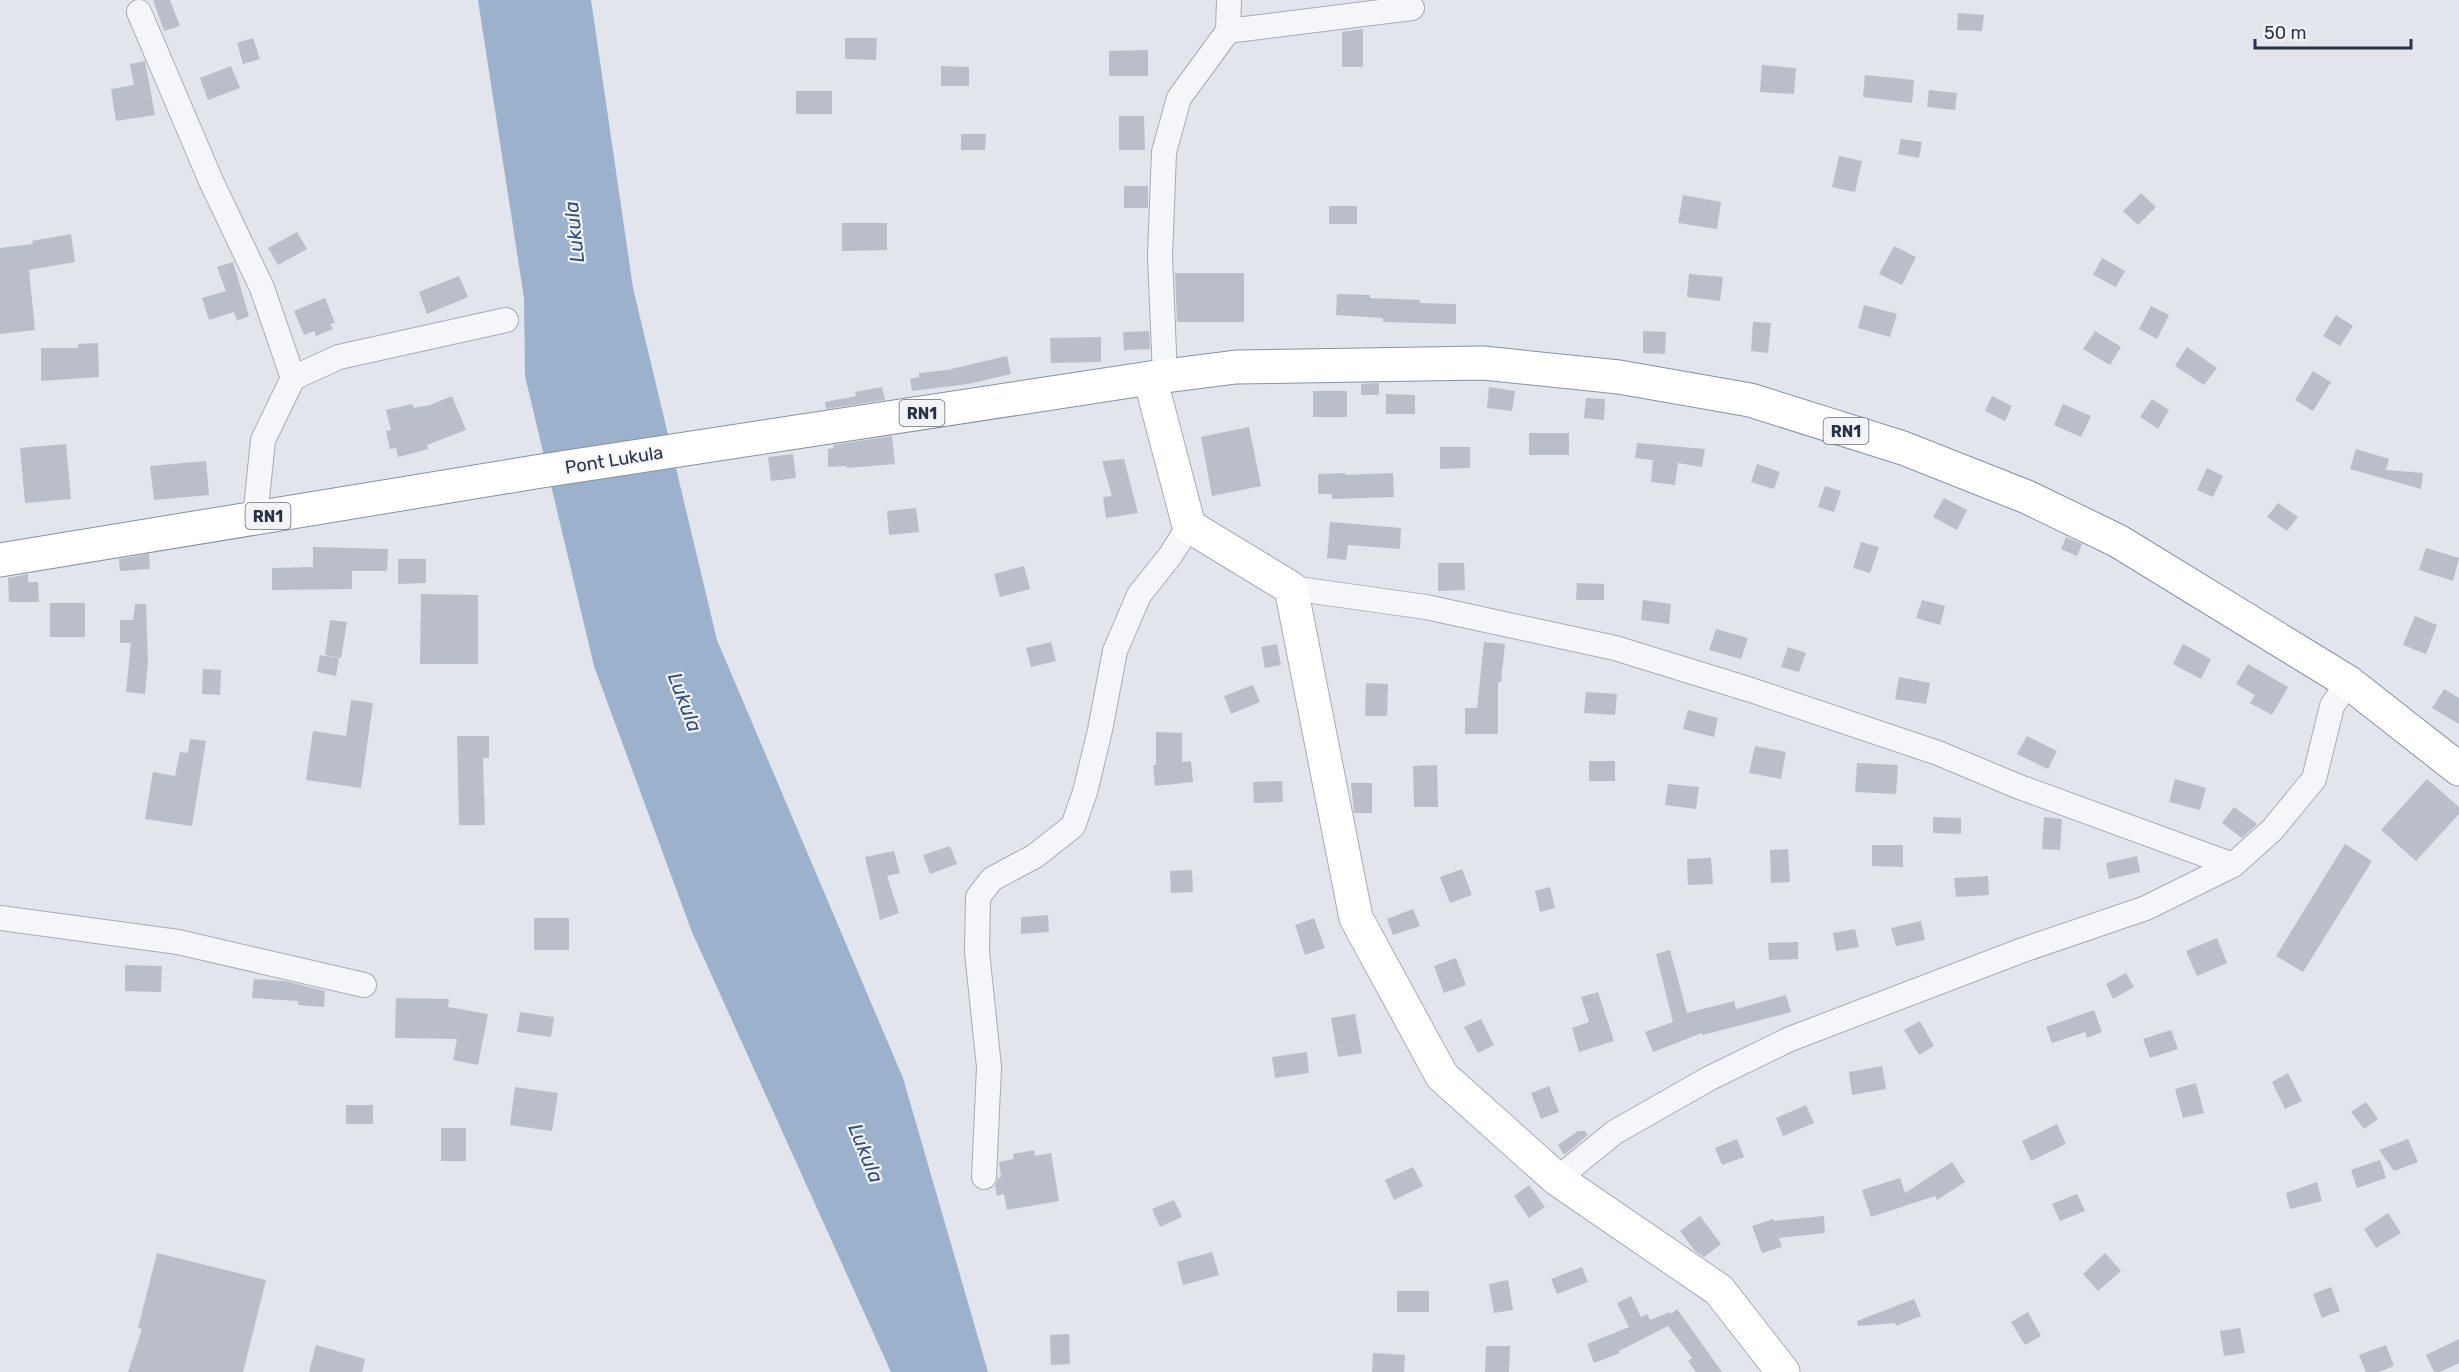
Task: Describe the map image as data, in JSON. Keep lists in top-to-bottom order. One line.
{"streets":{"main road":["RN1","Pont Lukula"]},"crossings":[["RN1","Pont Lukula"]],"water":["Lukula"],"scale_bar":"50 m"}
